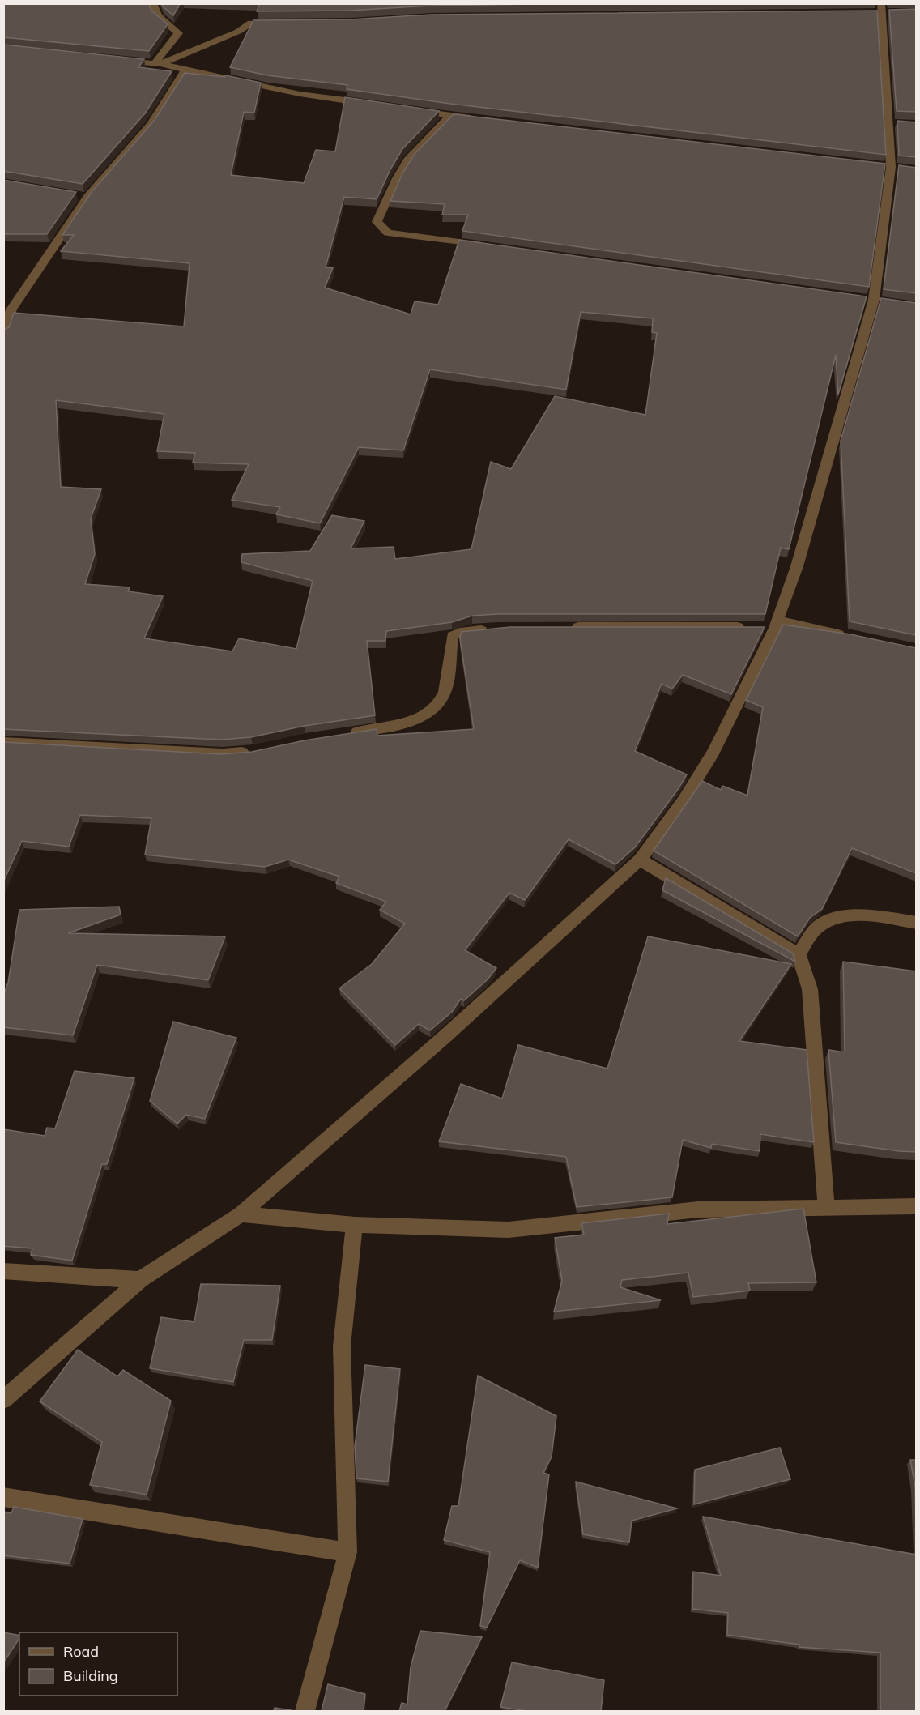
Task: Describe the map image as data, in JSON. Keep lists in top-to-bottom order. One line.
{"legend":["Road","Building"]}
